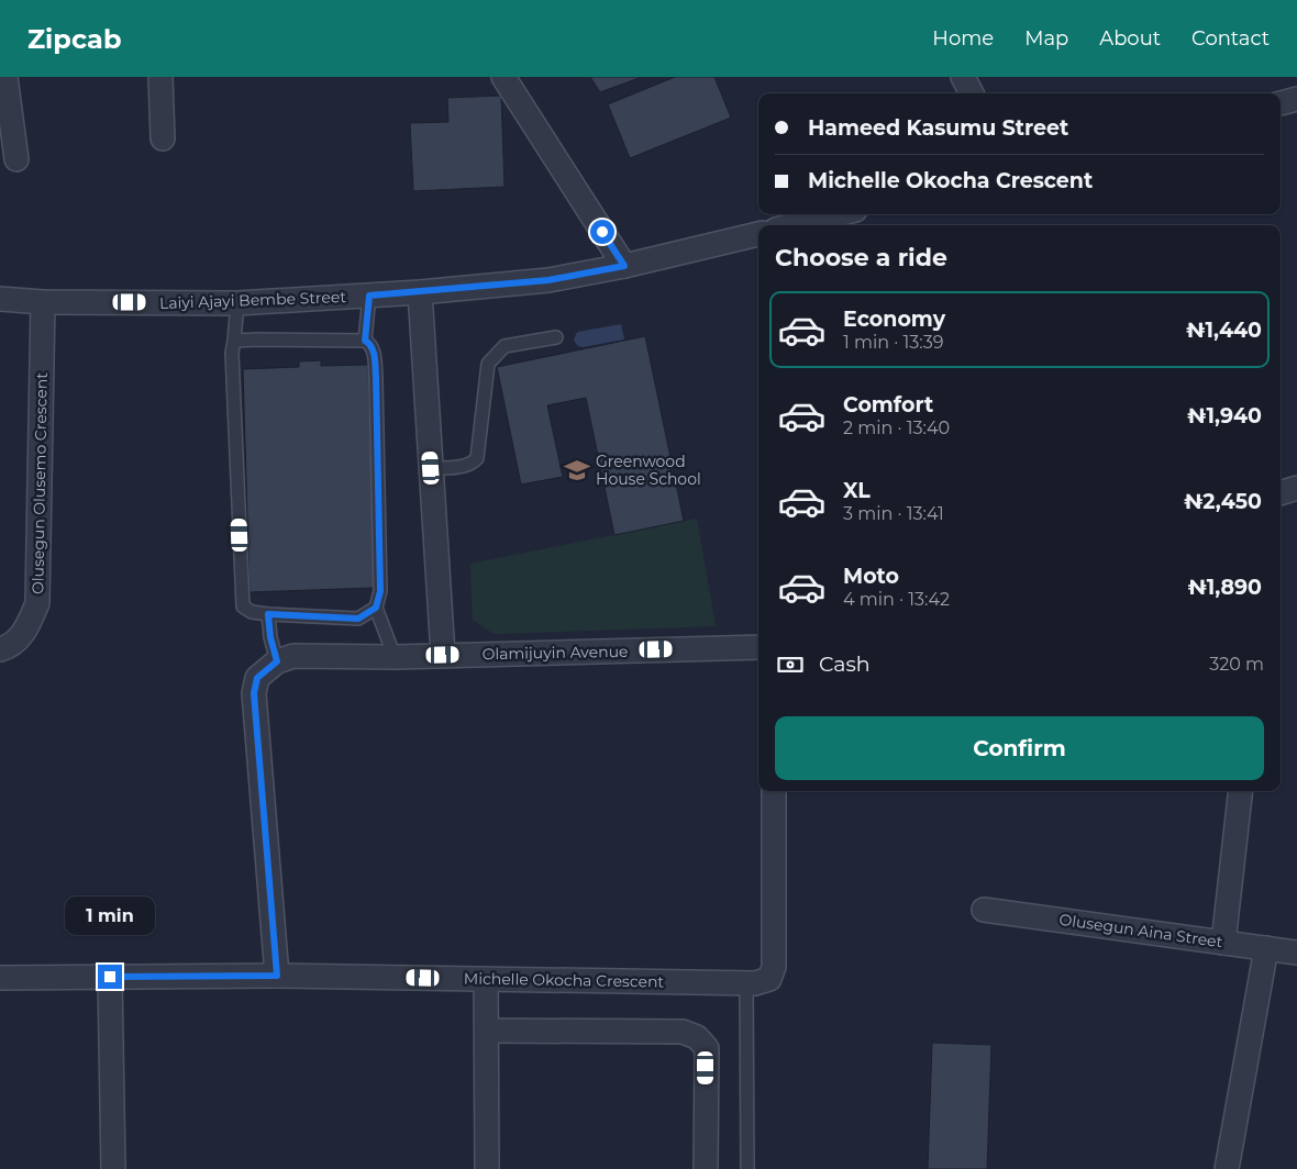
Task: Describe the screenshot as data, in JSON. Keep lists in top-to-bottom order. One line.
{"streets":{"street":["Laiyi Ajayi Bembe Street","Olusegun Olusemo Crescent","Olamijuyin Avenue","Olusegun Aina Street","Michelle Okocha Crescent"]},"crossings":[["Laiyi Ajayi Bembe Street","Olusegun Olusemo Crescent"]],"places":{"school or university":["Greenwood House School"]},"page":{"header":"Zipcab","nav":["Home","Map","About","Contact"],"banner":["Hameed Kasumu Street","Michelle Okocha Crescent"],"heading":"Choose a ride","list":[{"name":"Economy","note":"1 min · 13:39","value":"₦1,440"},{"name":"Comfort","note":"2 min · 13:40","value":"₦1,940"},{"name":"XL","note":"3 min · 13:41","value":"₦2,450"},{"name":"Moto","note":"4 min · 13:42","value":"₦1,890"}],"pay":["Cash","320 m"],"buttons":"Confirm","bubble":"1 min"}}
